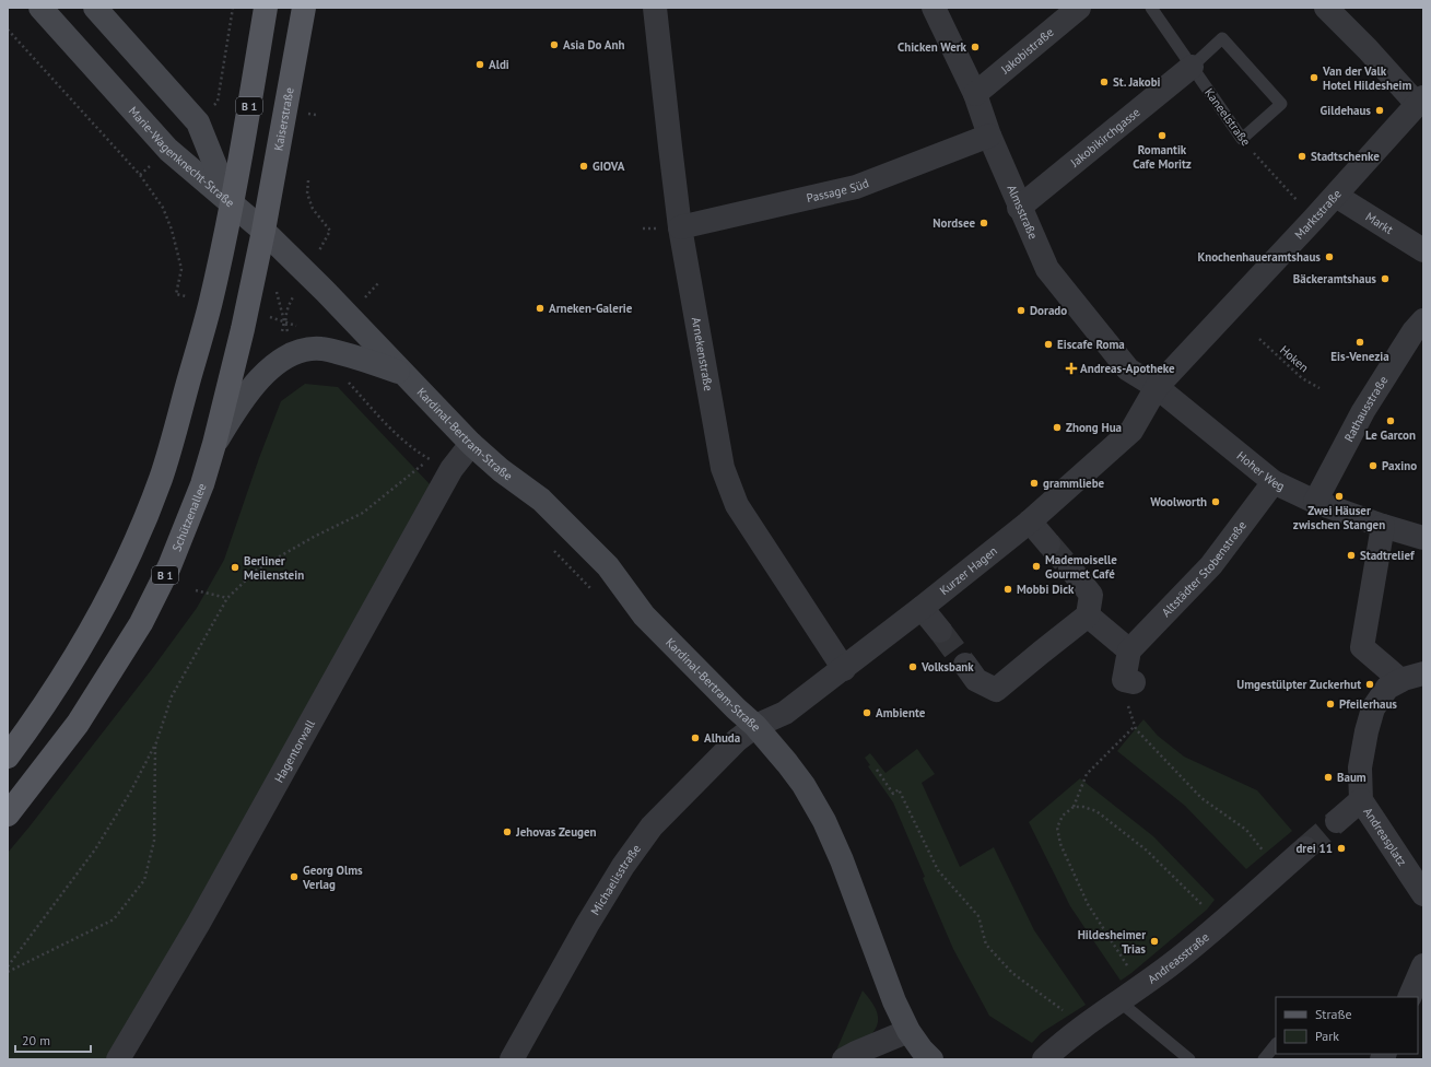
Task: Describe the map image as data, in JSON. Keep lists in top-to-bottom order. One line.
{"streets":{"main road":["B 1","Kaiserstraße","Schützenallee"],"street":["Jakobistraße","Jakobikirchgasse","Marie-Wagenknecht-Straße","Passage Süd","Almsstraße","Marktstraße","Markt","Arnekenstraße","Rathausstraße","Kardinal-Bertram-Straße","Hoher Weg","Altstädter Stobenstraße","Kurzer Hagen","Hagentorwall","Andreasplatz","Michaelisstraße","Andreasstraße"],"lane":["Kaneelstraße"],"path":["Hoken"]},"crossings":[["Jakobistraße","Almsstraße"],["B 1","Marie-Wagenknecht-Straße"],["B 1","Kardinal-Bertram-Straße"],["Kaneelstraße","Jakobikirchgasse"],["Kaneelstraße","Marktstraße"],["Kaiserstraße","Kardinal-Bertram-Straße"],["Kaiserstraße","Schützenallee"],["Jakobikirchgasse","Almsstraße"],["Marie-Wagenknecht-Straße","Kardinal-Bertram-Straße"],["Passage Süd","Almsstraße"],["Passage Süd","Arnekenstraße"],["Almsstraße","Marktstraße"],["Almsstraße","Hoher Weg"],["Almsstraße","Kurzer Hagen"],["Marktstraße","Markt"],["Marktstraße","Hoher Weg"],["Marktstraße","Kurzer Hagen"],["Arnekenstraße","Kurzer Hagen"],["Rathausstraße","Hoher Weg"],["Kardinal-Bertram-Straße","Schützenallee"],["Kardinal-Bertram-Straße","Kurzer Hagen"],["Kardinal-Bertram-Straße","Hagentorwall"],["Kardinal-Bertram-Straße","Michaelisstraße"],["Hoher Weg","Altstädter Stobenstraße"],["Hoher Weg","Kurzer Hagen"],["Kurzer Hagen","Michaelisstraße"]],"places":{"other":["Asia Do Anh","Chicken Werk","Aldi","Van der Valk Hotel Hildesheim","St. Jakobi","Gildehaus","Romantik Cafe Moritz","Stadtschenke","GIOVA","Nordsee","Knochenhaueramtshaus","Bäckeramtshaus","Arneken-Galerie","Dorado","Eis-Venezia","Eiscafe Roma","Le Garcon","Zhong Hua","Paxino","grammliebe","Zwei Häuser zwischen Stangen","Woolworth","Stadtrelief","Mademoiselle Gourmet Café","Berliner Meilenstein","Mobbi Dick","Volksbank","Umgestülpter Zuckerhut","Pfeilerhaus","Ambiente","Alhuda","Baum","Jehovas Zeugen","drei 11","Georg Olms Verlag","Hildesheimer Trias"],"health":["Andreas-Apotheke"]},"legend":["Straße","Park"],"scale_bar":"20 m"}
